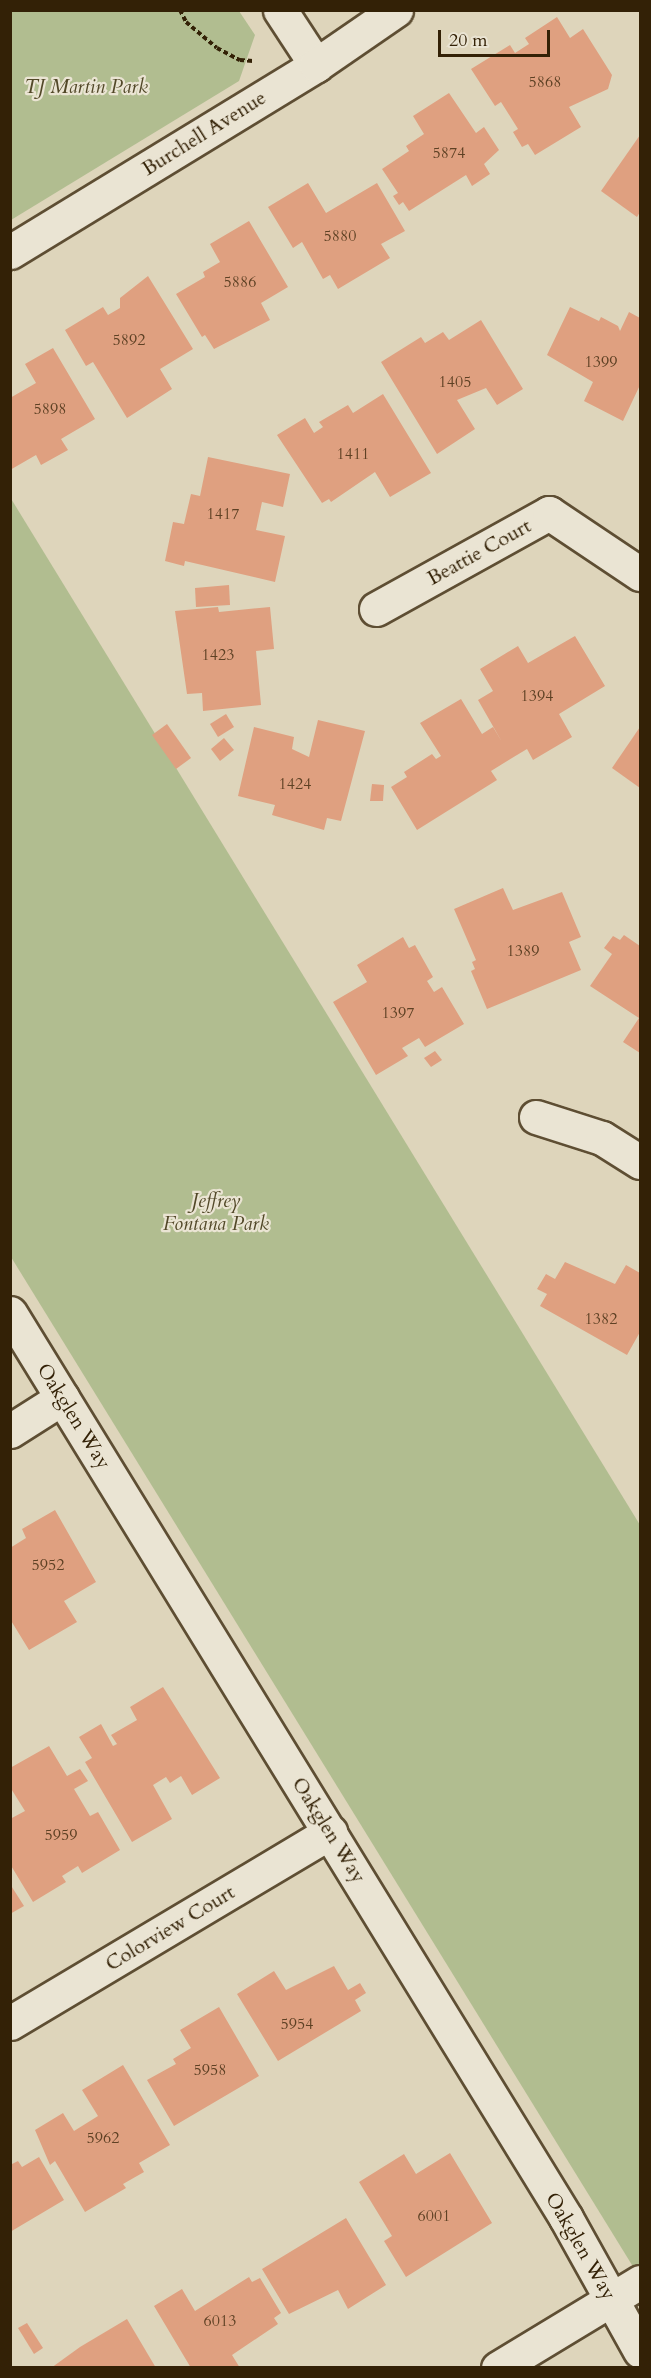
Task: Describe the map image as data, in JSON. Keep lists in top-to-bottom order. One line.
{"streets":{"street":["Burchell Avenue","Beattie Court","Oakglen Way","Colorview Court"]},"crossings":[["Oakglen Way","Colorview Court"]],"parks":["TJ Martin Park","Jeffrey Fontana Park"],"house_numbers":["5868","5874","5880","5886","5892","1399","1405","5898","1411","1417","1423","1394","1424","1389","1397","1382","5952","5959","5954","5958","5962","6001","6013"],"scale_bar":"20 m"}
